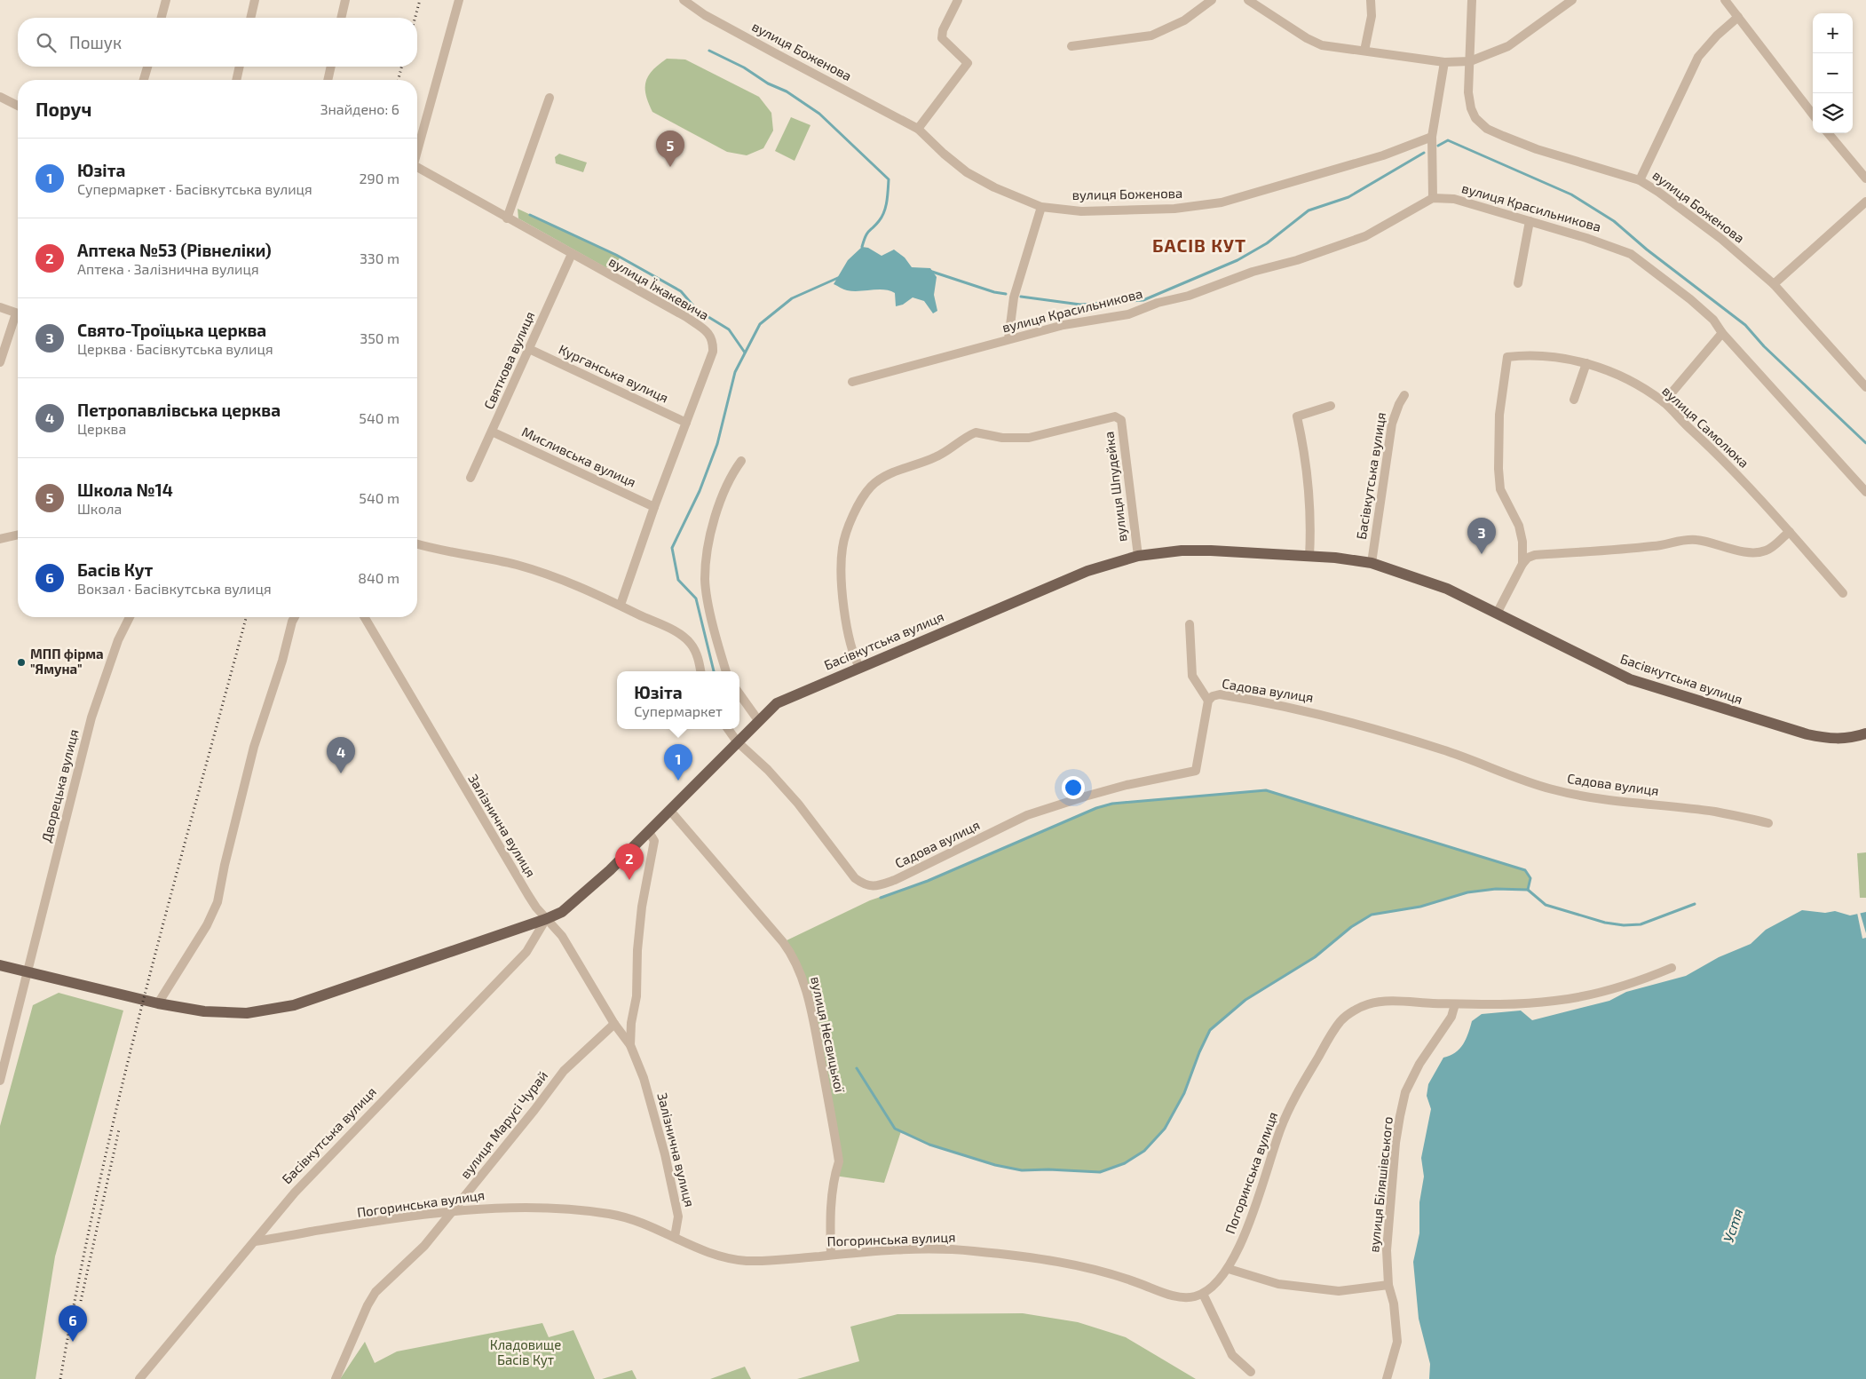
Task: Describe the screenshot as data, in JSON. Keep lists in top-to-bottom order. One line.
{"streets":{"main road":["Басівкутська вулиця"],"street":["вулиця Боженова","вулиця Красильникова","вулиця Їжакевича","Святкова вулиця","Курганська вулиця","вулиця Самолюка","Мисливська вулиця","вулиця Шпудейка","Садова вулиця","Дворецька вулиця","Залізнична вулиця","вулиця Несвицької","вулиця Марусі Чурай","Погоринська вулиця","вулиця Біляшівського"]},"crossings":[["вулиця Їжакевича","Святкова вулиця"],["вулиця Їжакевича","Курганська вулиця"],["вулиця Їжакевича","Мисливська вулиця"],["Святкова вулиця","Курганська вулиця"],["Святкова вулиця","Мисливська вулиця"],["Басівкутська вулиця","вулиця Шпудейка"],["Басівкутська вулиця","Садова вулиця"],["Басівкутська вулиця","Дворецька вулиця"],["Басівкутська вулиця","Залізнична вулиця"],["Басівкутська вулиця","вулиця Несвицької"],["Басівкутська вулиця","Погоринська вулиця"],["Залізнична вулиця","вулиця Марусі Чурай"],["Залізнична вулиця","Погоринська вулиця"],["вулиця Несвицької","Погоринська вулиця"],["вулиця Марусі Чурай","Погоринська вулиця"],["Погоринська вулиця","вулиця Біляшівського"]],"districts":["БАСІВ КУТ"],"water":["Устя"],"parks":["Кладовище Басів Кут"],"places":["МПП фірма \"Ямуна\""],"page":{"map_buttons":["+","−"],"search":"Пошук","heading":["Поруч","Знайдено: 6"],"pins":["5","3","4","1","2","6"],"list":[{"mark":"1","name":"Юзіта","note":"Супермаркет · Басівкутська вулиця","value":"290 m"},{"mark":"2","name":"Аптека №53 (Рівнеліки)","note":"Аптека · Залізнична вулиця","value":"330 m"},{"mark":"3","name":"Свято-Троїцька церква","note":"Церква · Басівкутська вулиця","value":"350 m"},{"mark":"4","name":"Петропавлівська церква","note":"Церква","value":"540 m"},{"mark":"5","name":"Школа №14","note":"Школа","value":"540 m"},{"mark":"6","name":"Басів Кут","note":"Вокзал · Басівкутська вулиця","value":"840 m"}],"popup":["Юзіта","Супермаркет"]}}
